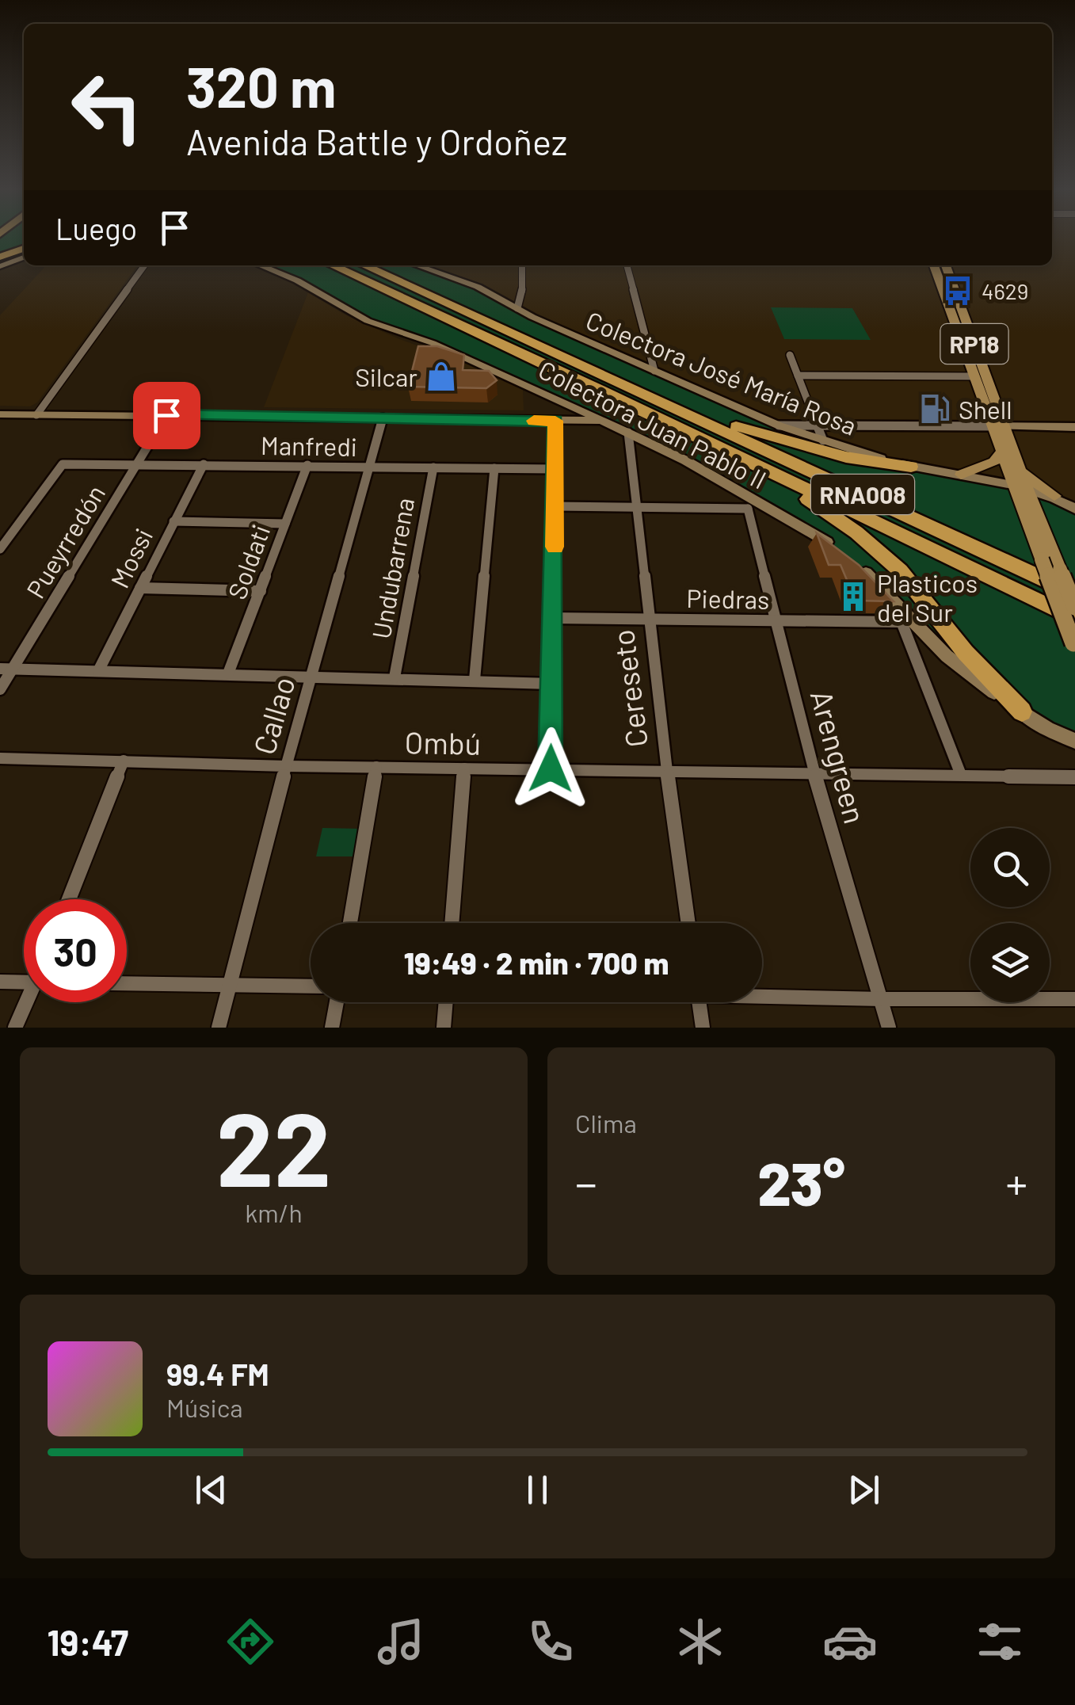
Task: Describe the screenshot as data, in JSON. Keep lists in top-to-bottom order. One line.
{"streets":{"highway":["RNA008"],"main road":["RP18","Colectora José María Rosa","Colectora Juan Pablo II"],"street":["Manfredi","Pueyrredón","Mossi","Soldati","Undubarrena","Piedras","Cereseto","Callao","Ombú","Arengreen"]},"crossings":[["RP18","Colectora José María Rosa"],["Colectora Juan Pablo II","Cereseto"],["Colectora Juan Pablo II","Arengreen"],["Manfredi","Pueyrredón"],["Manfredi","Mossi"],["Manfredi","Soldati"],["Manfredi","Undubarrena"],["Manfredi","Callao"],["Piedras","Cereseto"],["Piedras","Arengreen"],["Cereseto","Ombú"],["Callao","Ombú"],["Ombú","Arengreen"]],"places":{"bus stop":["4629"],"shop":["Silcar"],"fuel station":["Shell"],"building":["Plasticos del Sur"]},"page":{"turn":["320 m","Avenida Battle y Ordoñez"],"then":"Luego","limit":"30","trip":"19:49 · 2 min · 700 m","tile":[["22","km/h"],"Clima"],"heat":["−","23°","+"],"song":["99.4 FM","Música"],"tabs":"19:47"}}
